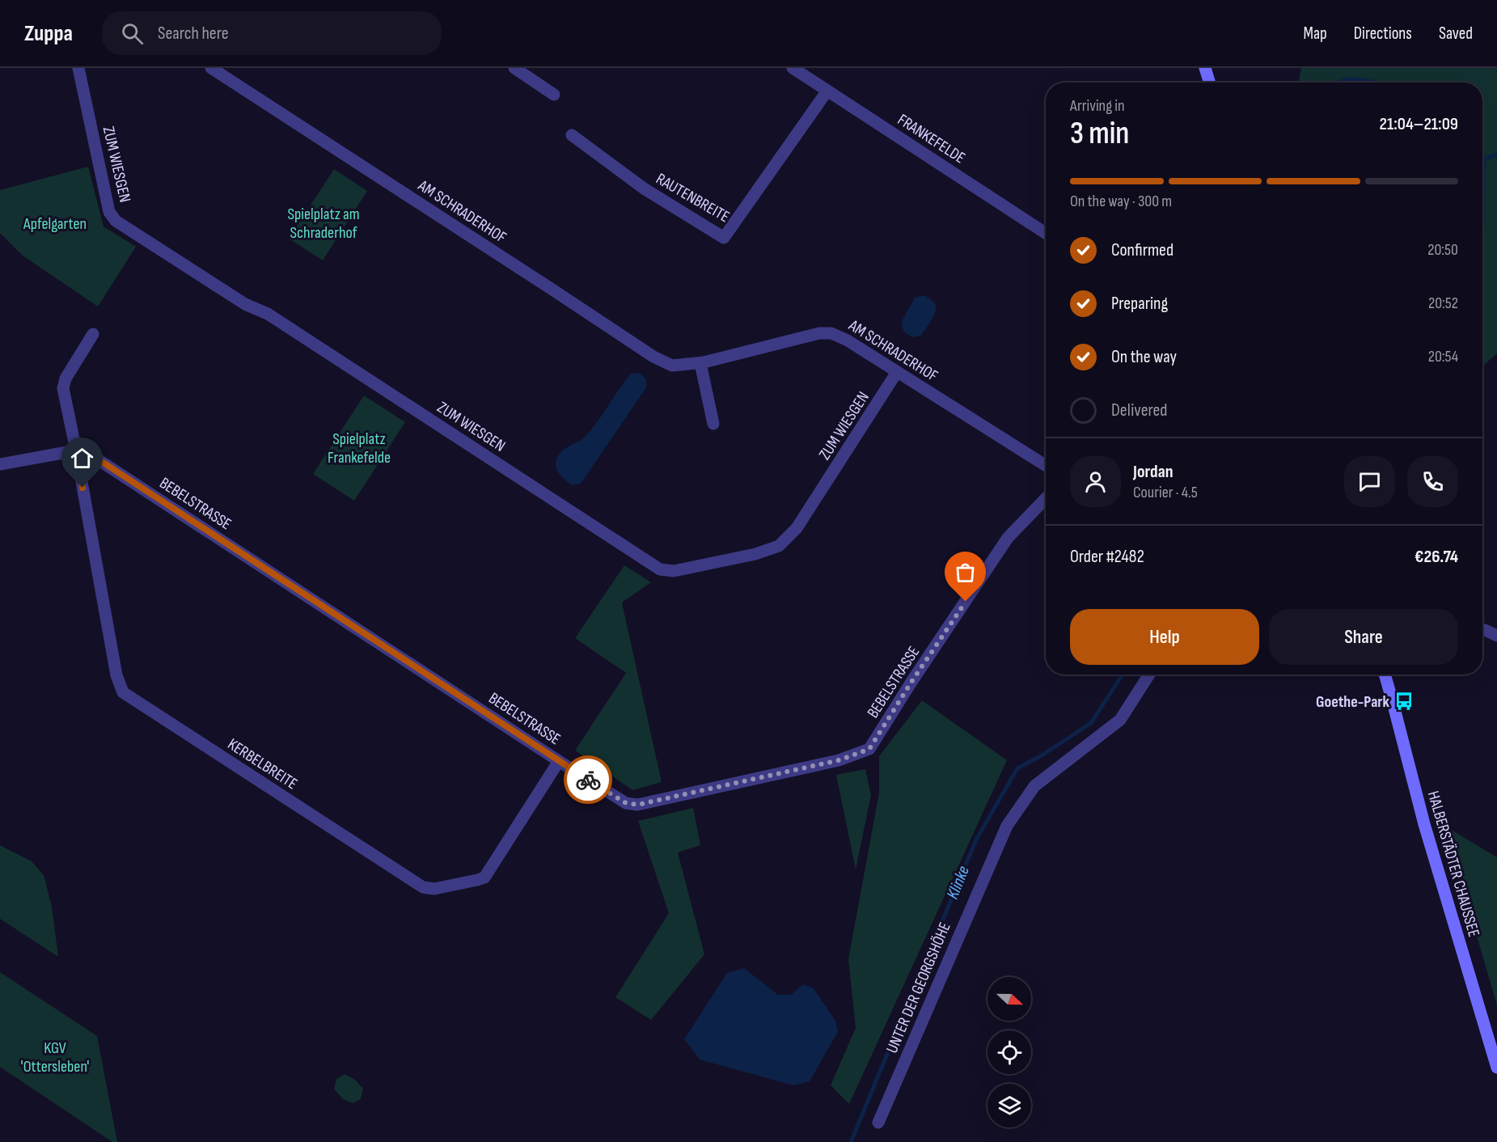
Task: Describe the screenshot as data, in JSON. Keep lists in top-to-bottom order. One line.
{"streets":{"main road":["HALBERSTÄDTER CHAUSSEE"],"street":["FRANKEFELDE","ZUM WIESGEN","RAUTENBREITE","AM SCHRADERHOF","BEBELSTRASSE","KERBELBREITE","UNTER DER GEORGSHÖHE"]},"crossings":[["FRANKEFELDE","RAUTENBREITE"],["ZUM WIESGEN","AM SCHRADERHOF"],["BEBELSTRASSE","KERBELBREITE"]],"water":["Klinke"],"parks":["Spielplatz am Schraderhof","Apfelgarten","Spielplatz Frankefelde","KGV 'Ottersleben'"],"places":{"bus stop":["Goethe-Park"]},"north":"right","page":{"header":"Zuppa","search":"Search here","nav":["Map","Directions","Saved"],"heading":["3 min","Arriving in","21:04–21:09"],"panel":["Jordan","Courier · 4.5","Order #2482","€26.74"],"bar":"On the way · 300 m","list":[["Confirmed","20:50"],["Preparing","20:52"],["On the way","20:54"],"Delivered"],"buttons":["Help","Share"]}}
